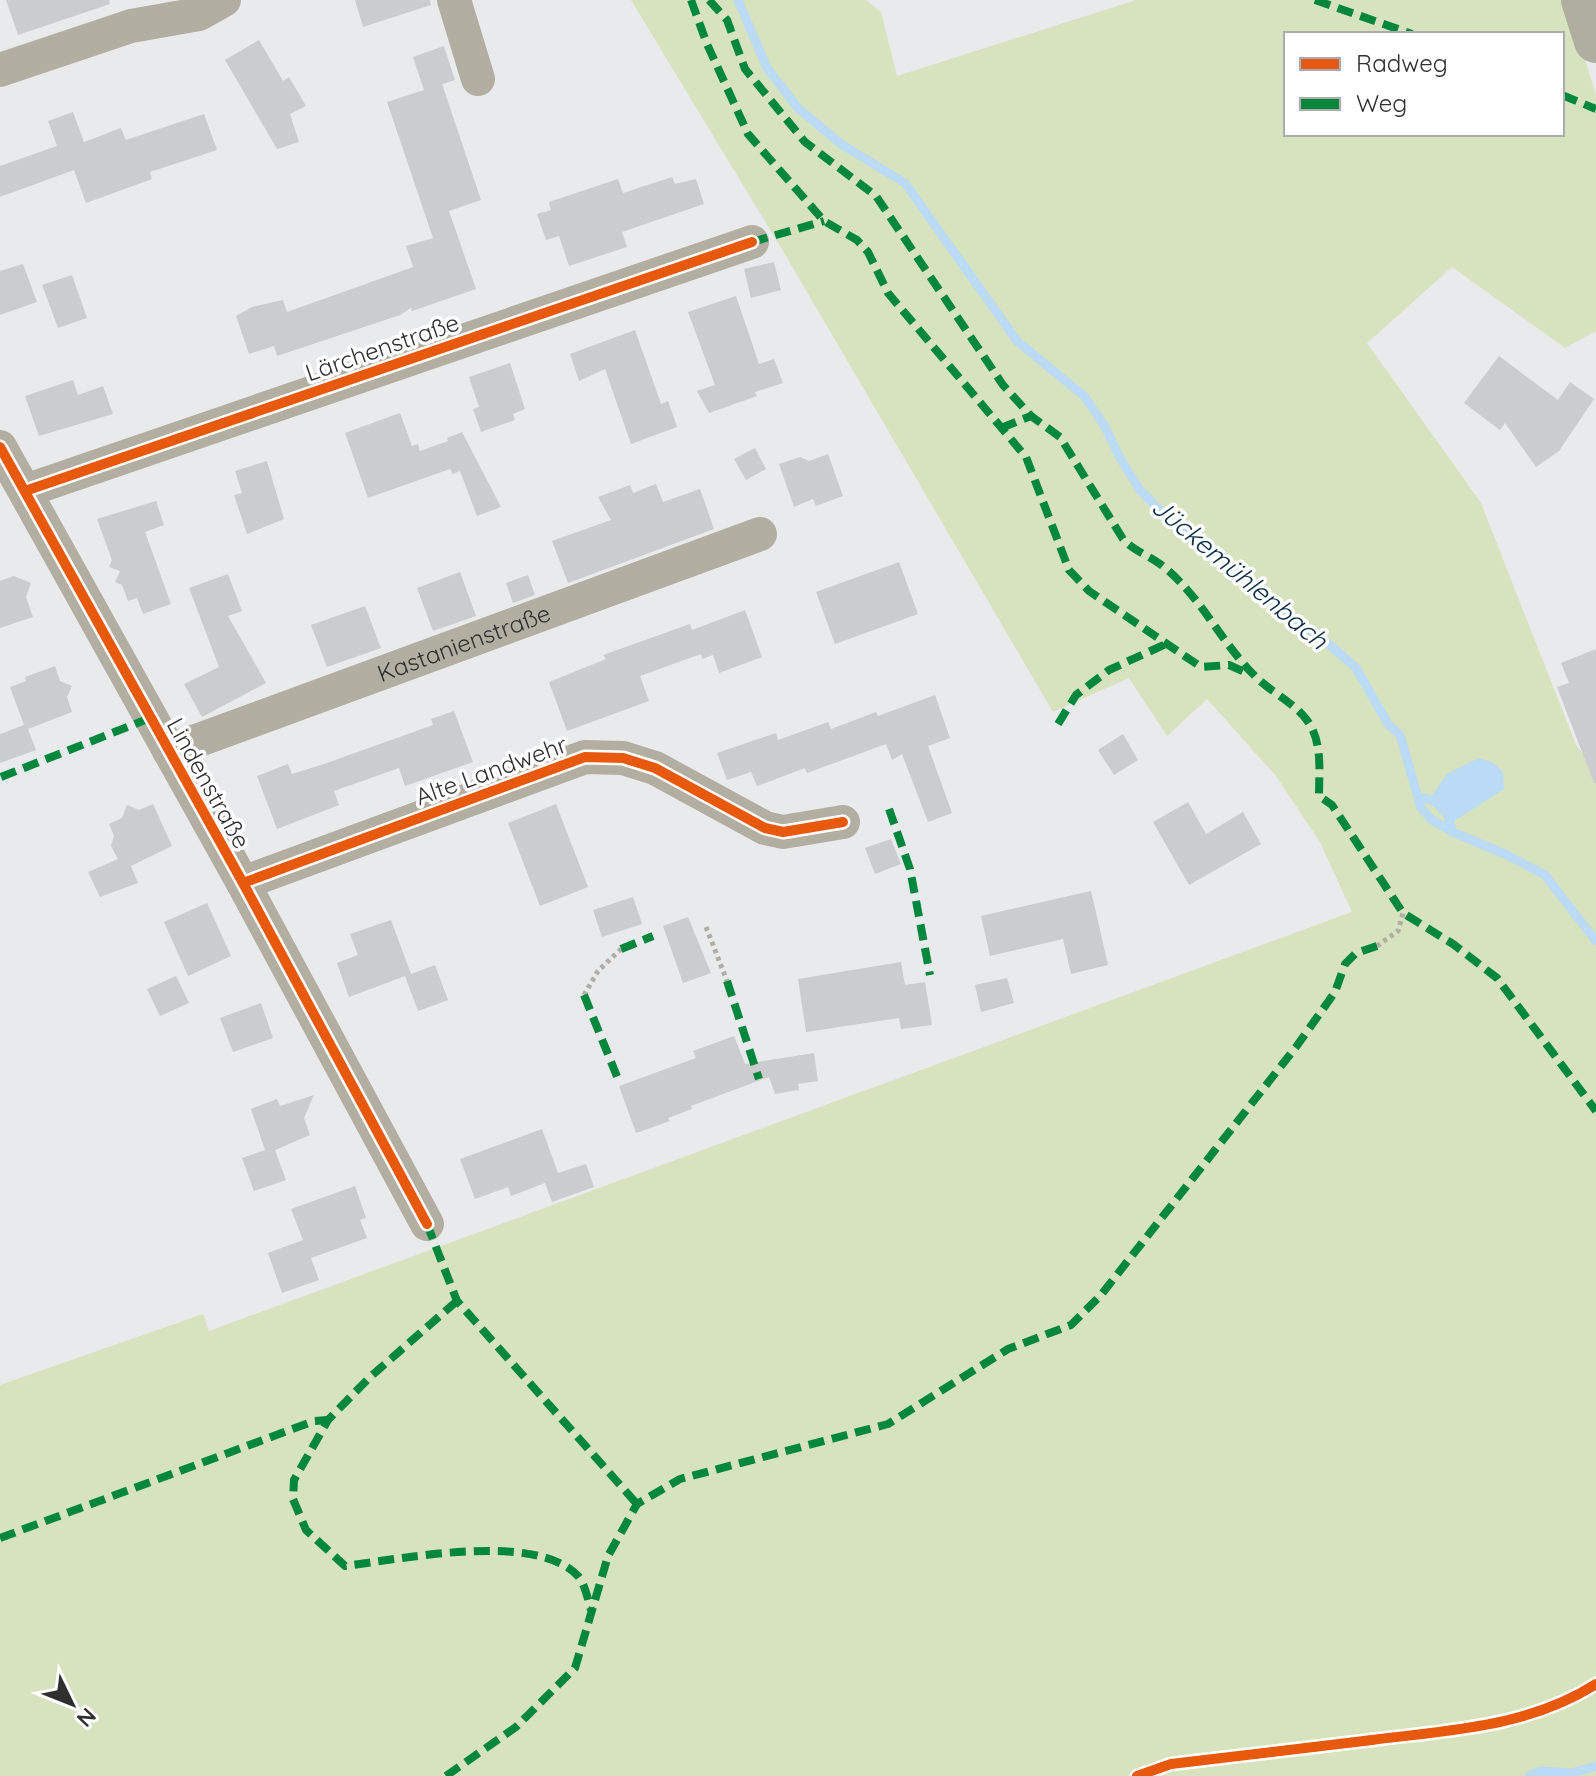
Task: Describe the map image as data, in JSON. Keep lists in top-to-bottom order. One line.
{"streets":{"street":["Lärchenstraße","Kastanienstraße","Alte Landwehr","Lindenstraße"]},"crossings":[["Lärchenstraße","Lindenstraße"],["Kastanienstraße","Lindenstraße"],["Alte Landwehr","Lindenstraße"]],"water":["Jückemühlenbach"],"legend":["Radweg","Weg"],"north":"bottom right"}
